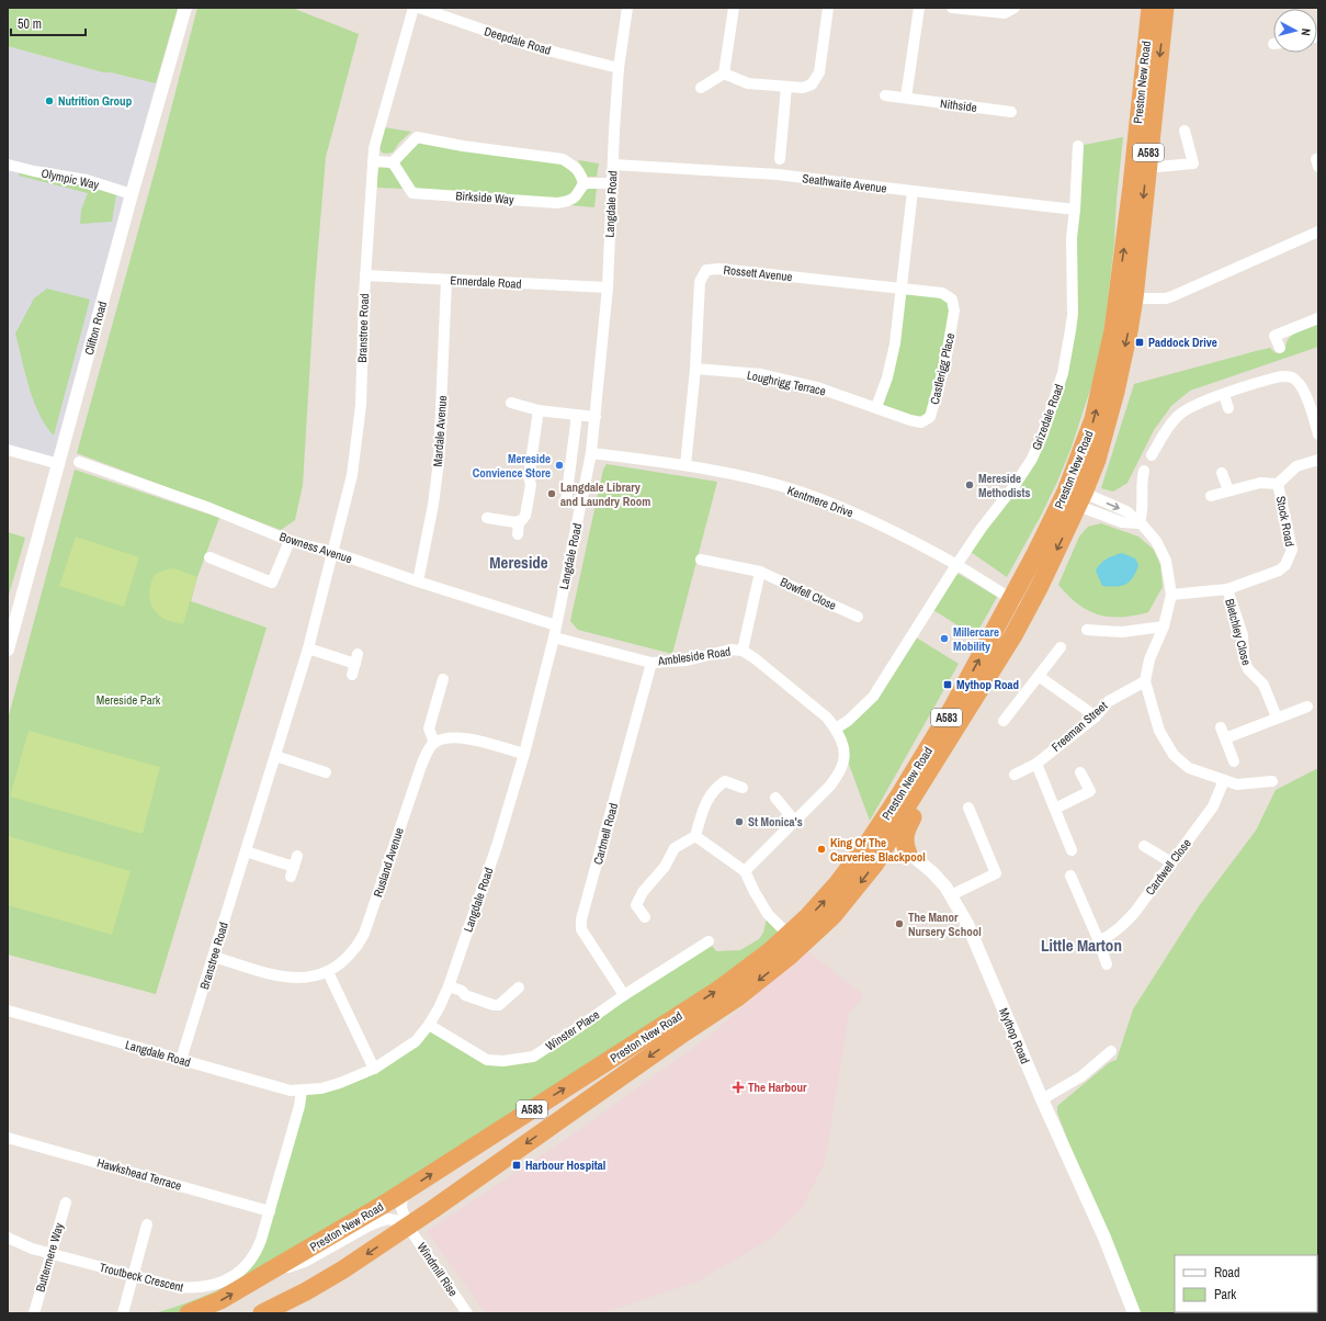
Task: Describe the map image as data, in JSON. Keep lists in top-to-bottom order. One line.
{"streets":{"highway":["Preston New Road","A583"],"street":["Deepdale Road","Nithside","Olympic Way","Seathwaite Avenue","Birkside Way","Langdale Road","Rossett Avenue","Ennerdale Road","Clifton Road","Branstree Road","Castlerigg Place","Loughrigg Terrace","Grizedale Road","Mardale Avenue","Kentmere Drive","Stock Road","Bowness Avenue","Bowfell Close","Bletchley Close","Ambleside Road","Freeman Street","Cartmell Road","Rusland Avenue","Cardwell Close","Winster Place","Mythop Road","Hawkshead Terrace","Buttermere Way","Windmill Rise","Troutbeck Crescent"]},"crossings":[["Deepdale Road","Langdale Road"],["Preston New Road","A583"],["Preston New Road","Kentmere Drive"],["Preston New Road","Mythop Road"],["Preston New Road","Windmill Rise"],["A583","Mythop Road"],["Olympic Way","Clifton Road"],["Seathwaite Avenue","Langdale Road"],["Seathwaite Avenue","Grizedale Road"],["Langdale Road","Ennerdale Road"],["Langdale Road","Branstree Road"],["Langdale Road","Kentmere Drive"],["Langdale Road","Bowness Avenue"],["Langdale Road","Ambleside Road"],["Langdale Road","Winster Place"],["Langdale Road","Troutbeck Crescent"],["Rossett Avenue","Castlerigg Place"],["Rossett Avenue","Loughrigg Terrace"],["Rossett Avenue","Kentmere Drive"],["Ennerdale Road","Branstree Road"],["Ennerdale Road","Mardale Avenue"],["Branstree Road","Bowness Avenue"],["Branstree Road","Rusland Avenue"],["Castlerigg Place","Loughrigg Terrace"],["Grizedale Road","Kentmere Drive"],["Grizedale Road","Ambleside Road"],["Mardale Avenue","Bowness Avenue"],["Stock Road","Bletchley Close"],["Ambleside Road","Cartmell Road"],["Cartmell Road","Winster Place"],["Hawkshead Terrace","Troutbeck Crescent"],["Buttermere Way","Troutbeck Crescent"]],"districts":["Mereside","Little Marton"],"parks":["Mereside Park"],"places":{"other":["Nutrition Group","Mereside Convience Store","Mereside Methodists","Langdale Library and Laundry Room","Millercare Mobility","St Monica's","King Of The Carveries Blackpool","The Manor Nursery School"],"transit":["Paddock Drive","Mythop Road","Harbour Hospital"],"health":["The Harbour"]},"legend":["Road","Park"],"scale_bar":"50 m","north":"right"}
